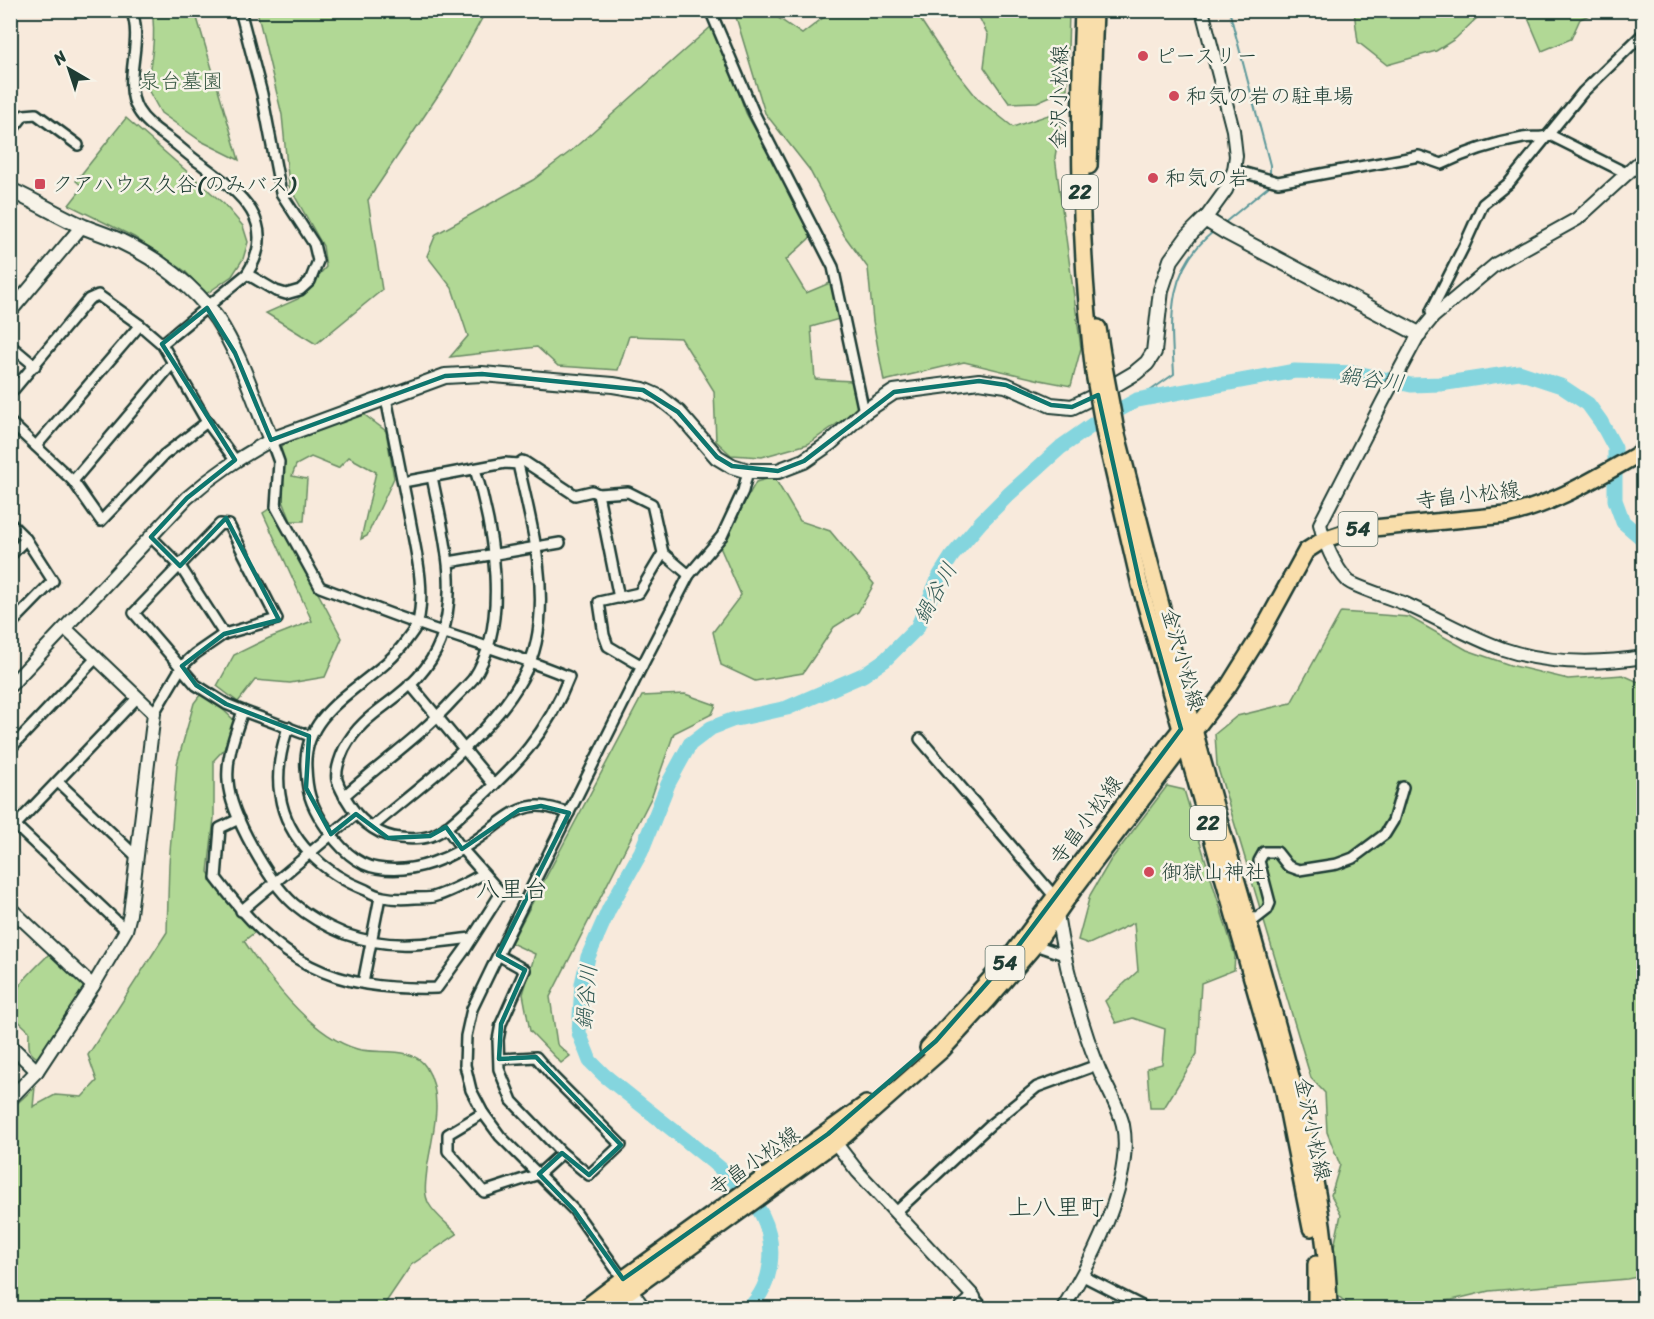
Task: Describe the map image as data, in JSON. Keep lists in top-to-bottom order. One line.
{"streets":{"main road":["金沢小松線","22","寺畠小松線","54"]},"crossings":[["金沢小松線","寺畠小松線"]],"districts":["八里台","上八里町"],"water":["鍋谷川"],"parks":["泉台墓園"],"places":{"other":["ピースリー","和気の岩の駐車場","和気の岩","御獄山神社"],"transit":["クアハウス久谷(のみバス)"]},"north":"top left"}
